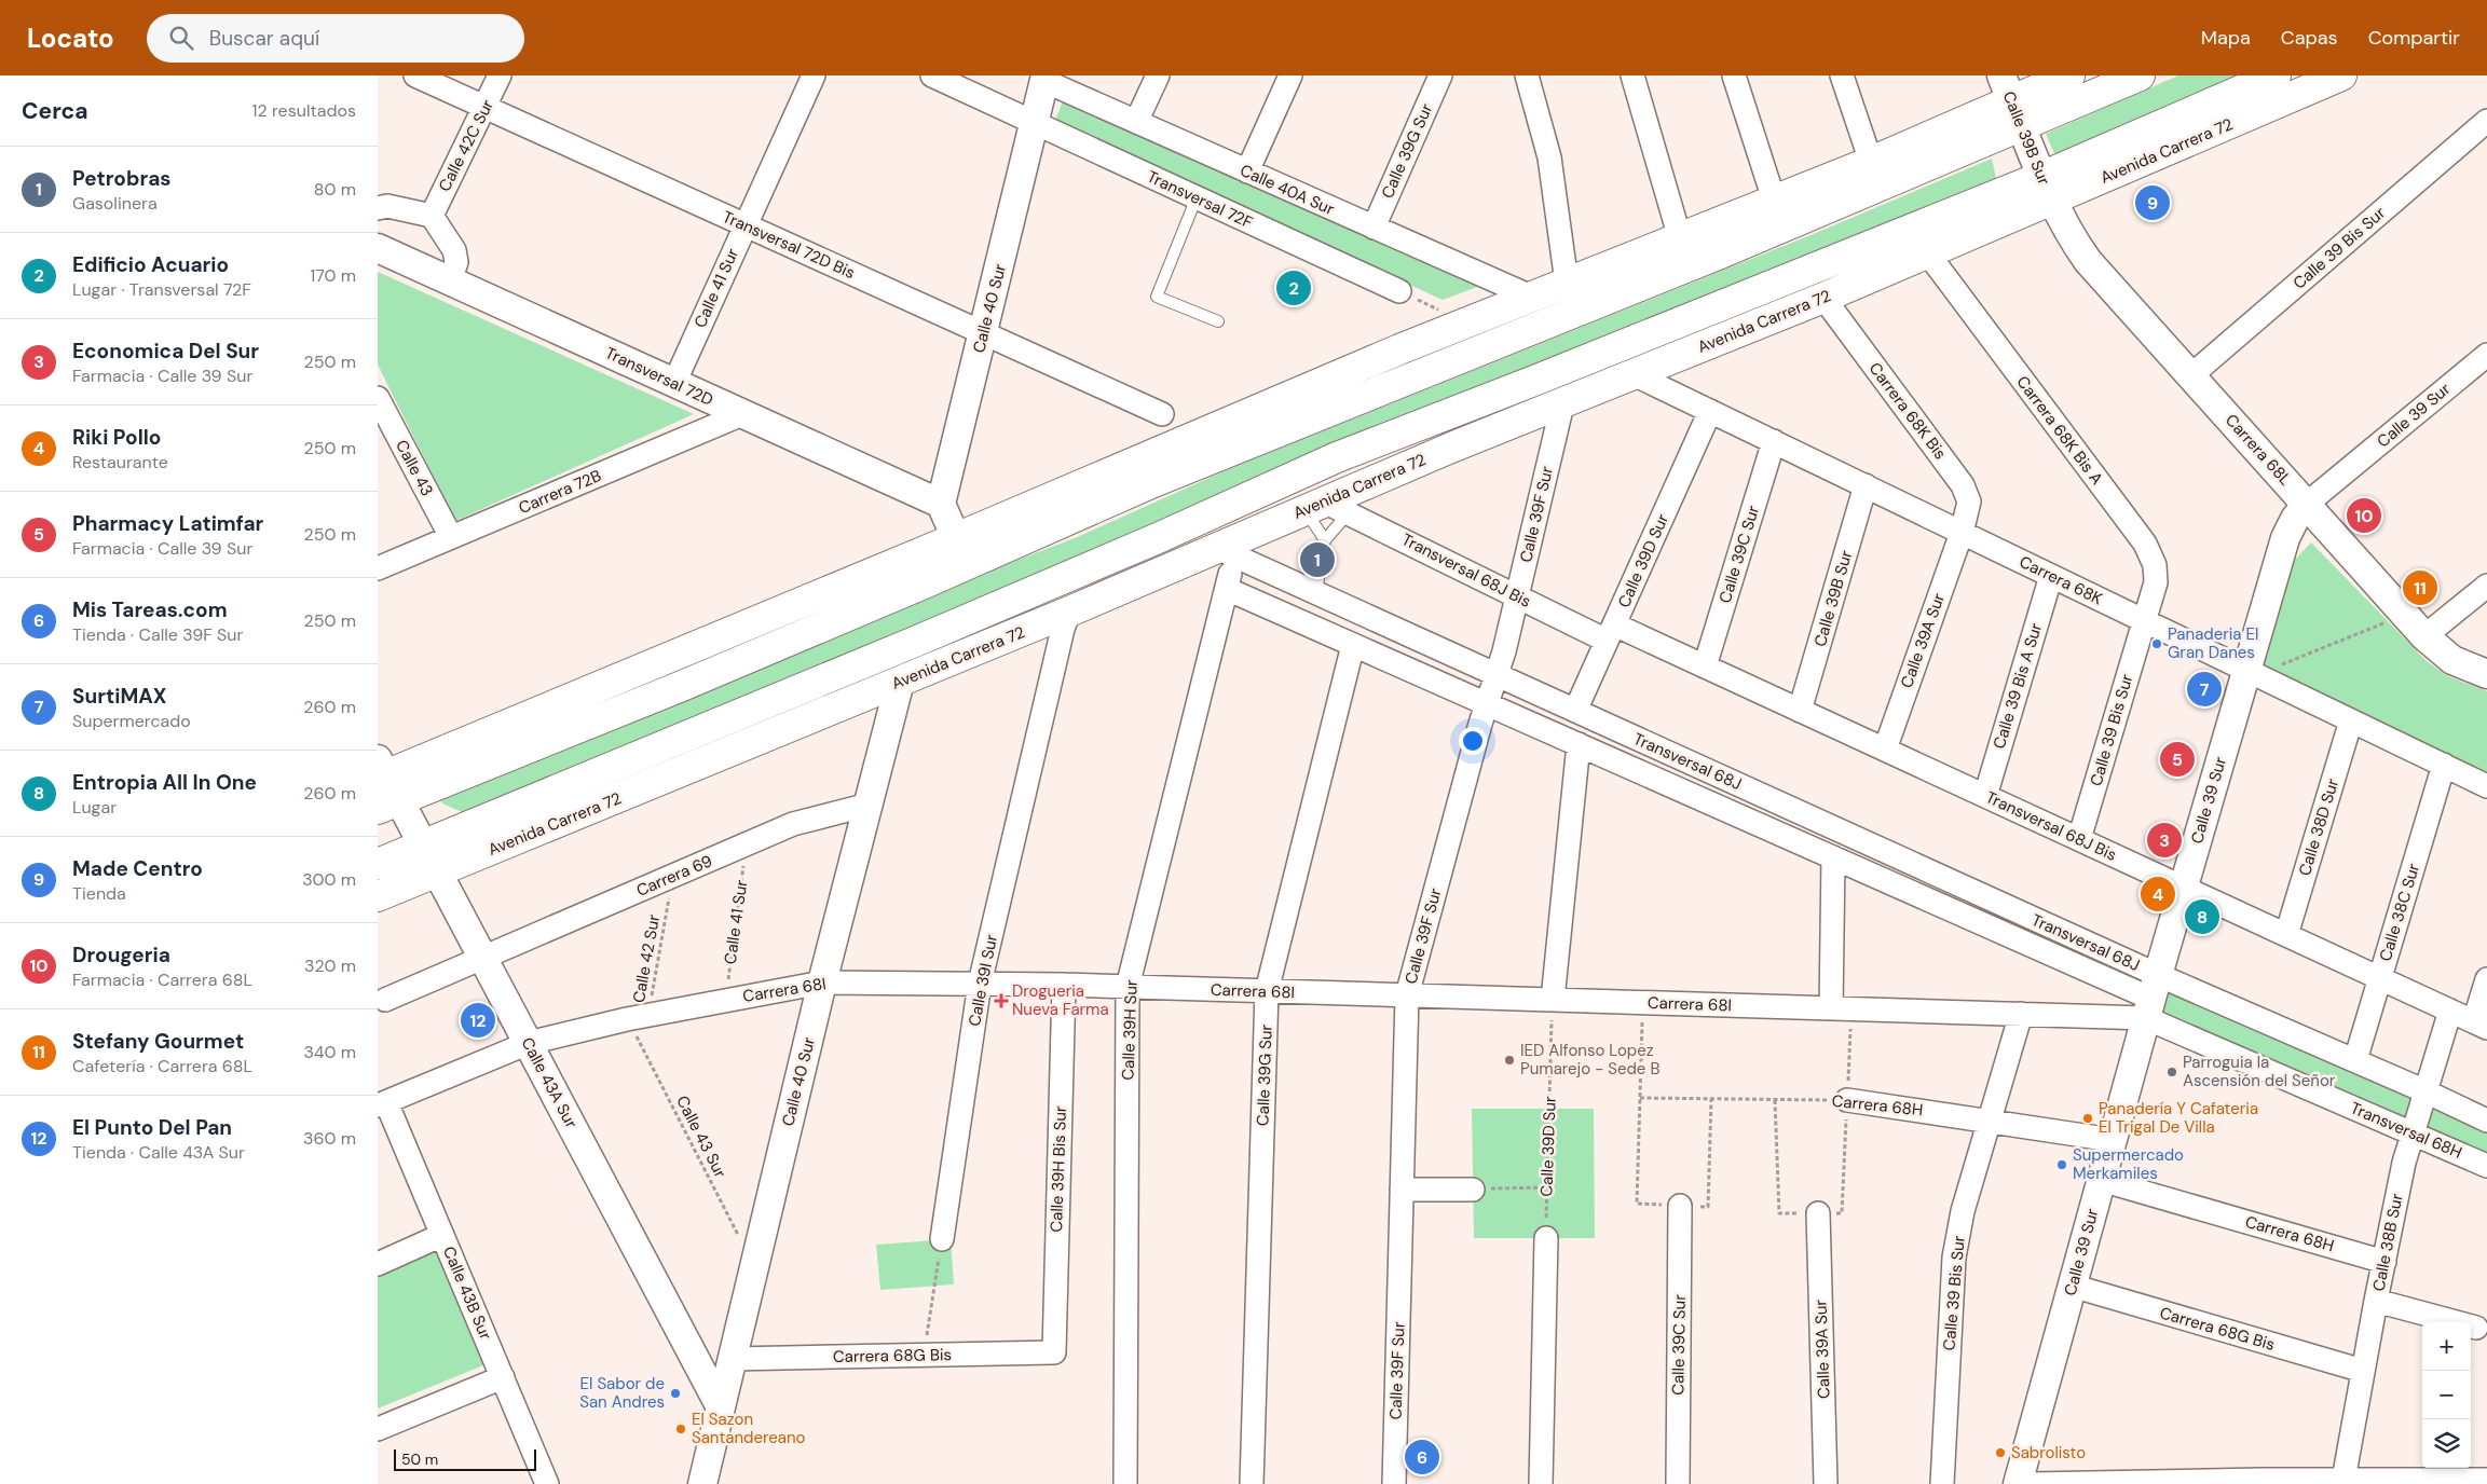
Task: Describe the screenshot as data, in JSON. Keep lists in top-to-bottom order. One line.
{"streets":{"highway":["Avenida Carrera 72"],"street":["Calle 39B Sur","Calle 42C Sur","Calle 39G Sur","Calle 40A Sur","Transversal 72F","Transversal 72D Bis","Calle 39 Bis Sur","Calle 41 Sur","Calle 40 Sur","Transversal 72D","Carrera 68K Bis","Calle 39 Sur","Carrera 68K Bis A","Carrera 68L","Calle 43","Carrera 72B","Calle 39F Sur","Calle 39C Sur","Calle 39D Sur","Transversal 68J Bis","Carrera 68K","Calle 39A Sur","Calle 39 Bis A Sur","Transversal 68J","Calle 38D Sur","Carrera 69","Calle 38C Sur","Calle 39I Sur","Carrera 68I","Calle 39H Sur","Calle 43A Sur","Carrera 68H","Transversal 68H","Calle 39H Bis Sur","Calle 38B Sur","Calle 43B Sur","Carrera 68G Bis"],"path":["Calle 42 Sur","Calle 43 Sur"]},"crossings":[["Calle 39B Sur","Avenida Carrera 72"],["Calle 39B Sur","Carrera 68L"],["Calle 39B Sur","Transversal 68J Bis"],["Calle 39B Sur","Carrera 68K"],["Calle 42C Sur","Transversal 72D Bis"],["Calle 39G Sur","Calle 40A Sur"],["Calle 39G Sur","Transversal 68J"],["Calle 39G Sur","Carrera 68I"],["Avenida Carrera 72","Calle 40 Sur"],["Avenida Carrera 72","Carrera 68K Bis"],["Avenida Carrera 72","Carrera 68K Bis A"],["Avenida Carrera 72","Carrera 68L"],["Avenida Carrera 72","Calle 39F Sur"],["Avenida Carrera 72","Transversal 68J Bis"],["Avenida Carrera 72","Carrera 68K"],["Avenida Carrera 72","Transversal 68J"],["Avenida Carrera 72","Calle 39I Sur"],["Avenida Carrera 72","Calle 39H Sur"],["Avenida Carrera 72","Calle 43A Sur"],["Calle 40A Sur","Calle 40 Sur"],["Transversal 72F","Calle 40 Sur"],["Transversal 72D Bis","Calle 41 Sur"],["Transversal 72D Bis","Calle 40 Sur"],["Calle 39 Bis Sur","Carrera 68K Bis A"],["Calle 39 Bis Sur","Carrera 68L"],["Calle 39 Bis Sur","Transversal 68J Bis"],["Calle 39 Bis Sur","Carrera 68K"],["Calle 39 Bis Sur","Carrera 68I"],["Calle 39 Bis Sur","Carrera 68H"],["Calle 41 Sur","Transversal 72D"],["Calle 41 Sur","Carrera 69"],["Calle 41 Sur","Carrera 68I"],["Calle 40 Sur","Transversal 72D"],["Calle 40 Sur","Carrera 69"],["Calle 40 Sur","Carrera 68I"],["Calle 40 Sur","Calle 43A Sur"],["Calle 40 Sur","Calle 43 Sur"],["Calle 40 Sur","Carrera 68G Bis"],["Transversal 72D","Carrera 72B"],["Carrera 68K Bis","Carrera 68K"],["Carrera 68K Bis","Calle 39A Sur"],["Calle 39 Sur","Carrera 68L"],["Calle 39 Sur","Transversal 68J Bis"],["Calle 39 Sur","Carrera 68K"],["Calle 39 Sur","Transversal 68J"],["Calle 39 Sur","Carrera 68I"],["Calle 39 Sur","Carrera 68H"],["Calle 39 Sur","Transversal 68H"],["Calle 39 Sur","Carrera 68G Bis"],["Carrera 68K Bis A","Carrera 68K"],["Calle 43","Carrera 72B"],["Calle 39F Sur","Transversal 68J Bis"],["Calle 39F Sur","Transversal 68J"],["Calle 39F Sur","Carrera 68I"],["Calle 39C Sur","Transversal 68J Bis"],["Calle 39C Sur","Carrera 68K"],["Calle 39D Sur","Transversal 68J Bis"],["Calle 39D Sur","Carrera 68K"],["Calle 39D Sur","Transversal 68J"],["Calle 39D Sur","Carrera 68I"],["Transversal 68J Bis","Calle 39A Sur"],["Transversal 68J Bis","Calle 39 Bis A Sur"],["Transversal 68J Bis","Calle 38D Sur"],["Transversal 68J Bis","Calle 38C Sur"],["Transversal 68J Bis","Calle 38B Sur"],["Carrera 68K","Calle 39A Sur"],["Carrera 68K","Calle 39 Bis A Sur"],["Carrera 68K","Calle 38D Sur"],["Carrera 68K","Calle 38C Sur"],["Transversal 68J","Carrera 68I"],["Transversal 68J","Calle 39H Sur"],["Transversal 68J","Transversal 68H"],["Carrera 69","Calle 42 Sur"],["Carrera 69","Calle 43A Sur"],["Calle 42 Sur","Carrera 68I"],["Calle 42 Sur","Calle 43 Sur"],["Calle 39I Sur","Carrera 68I"],["Carrera 68I","Calle 39H Sur"],["Carrera 68I","Calle 43A Sur"],["Carrera 68I","Transversal 68H"],["Carrera 68I","Calle 43 Sur"],["Carrera 68I","Calle 39H Bis Sur"],["Carrera 68I","Calle 43B Sur"],["Carrera 68H","Calle 38B Sur"],["Transversal 68H","Calle 38B Sur"],["Calle 39H Bis Sur","Carrera 68G Bis"],["Calle 38B Sur","Carrera 68G Bis"]],"places":{"other":["Panaderia El Gran Danes","IED Alfonso Lopez Pumarejo - Sede B","Parroguia la Ascensión del Señor","Panadería Y Cafateria El Trigal De Villa","Supermercado Merkamiles","El Sabor de San Andres","El Sazon Santandereano","Sabrolisto"],"health":["Drogueria Nueva Farma"]},"scale_bar":"50 m","page":{"header":"Locato","search":"Buscar aquí","nav":["Mapa","Capas","Compartir"],"heading":["Cerca","12 resultados"],"list":[{"mark":"1","name":"Petrobras","note":"Gasolinera","value":"80 m"},{"mark":"2","name":"Edificio Acuario","note":"Lugar · Transversal 72F","value":"170 m"},{"mark":"3","name":"Economica Del Sur","note":"Farmacia · Calle 39 Sur","value":"250 m"},{"mark":"4","name":"Riki Pollo","note":"Restaurante","value":"250 m"},{"mark":"5","name":"Pharmacy Latimfar","note":"Farmacia · Calle 39 Sur","value":"250 m"},{"mark":"6","name":"Mis Tareas.com","note":"Tienda · Calle 39F Sur","value":"250 m"},{"mark":"7","name":"SurtiMAX","note":"Supermercado","value":"260 m"},{"mark":"8","name":"Entropia All In One","note":"Lugar","value":"260 m"},{"mark":"9","name":"Made Centro","note":"Tienda","value":"300 m"},{"mark":"10","name":"Drougeria","note":"Farmacia · Carrera 68L","value":"320 m"},{"mark":"11","name":"Stefany Gourmet","note":"Cafetería · Carrera 68L","value":"340 m"},{"mark":"12","name":"El Punto Del Pan","note":"Tienda · Calle 43A Sur","value":"360 m"}],"pins":["9","2","10","1","11","7","5","3","4","8","12","6"],"map_buttons":["+","−"],"scale":"50 m"}}
